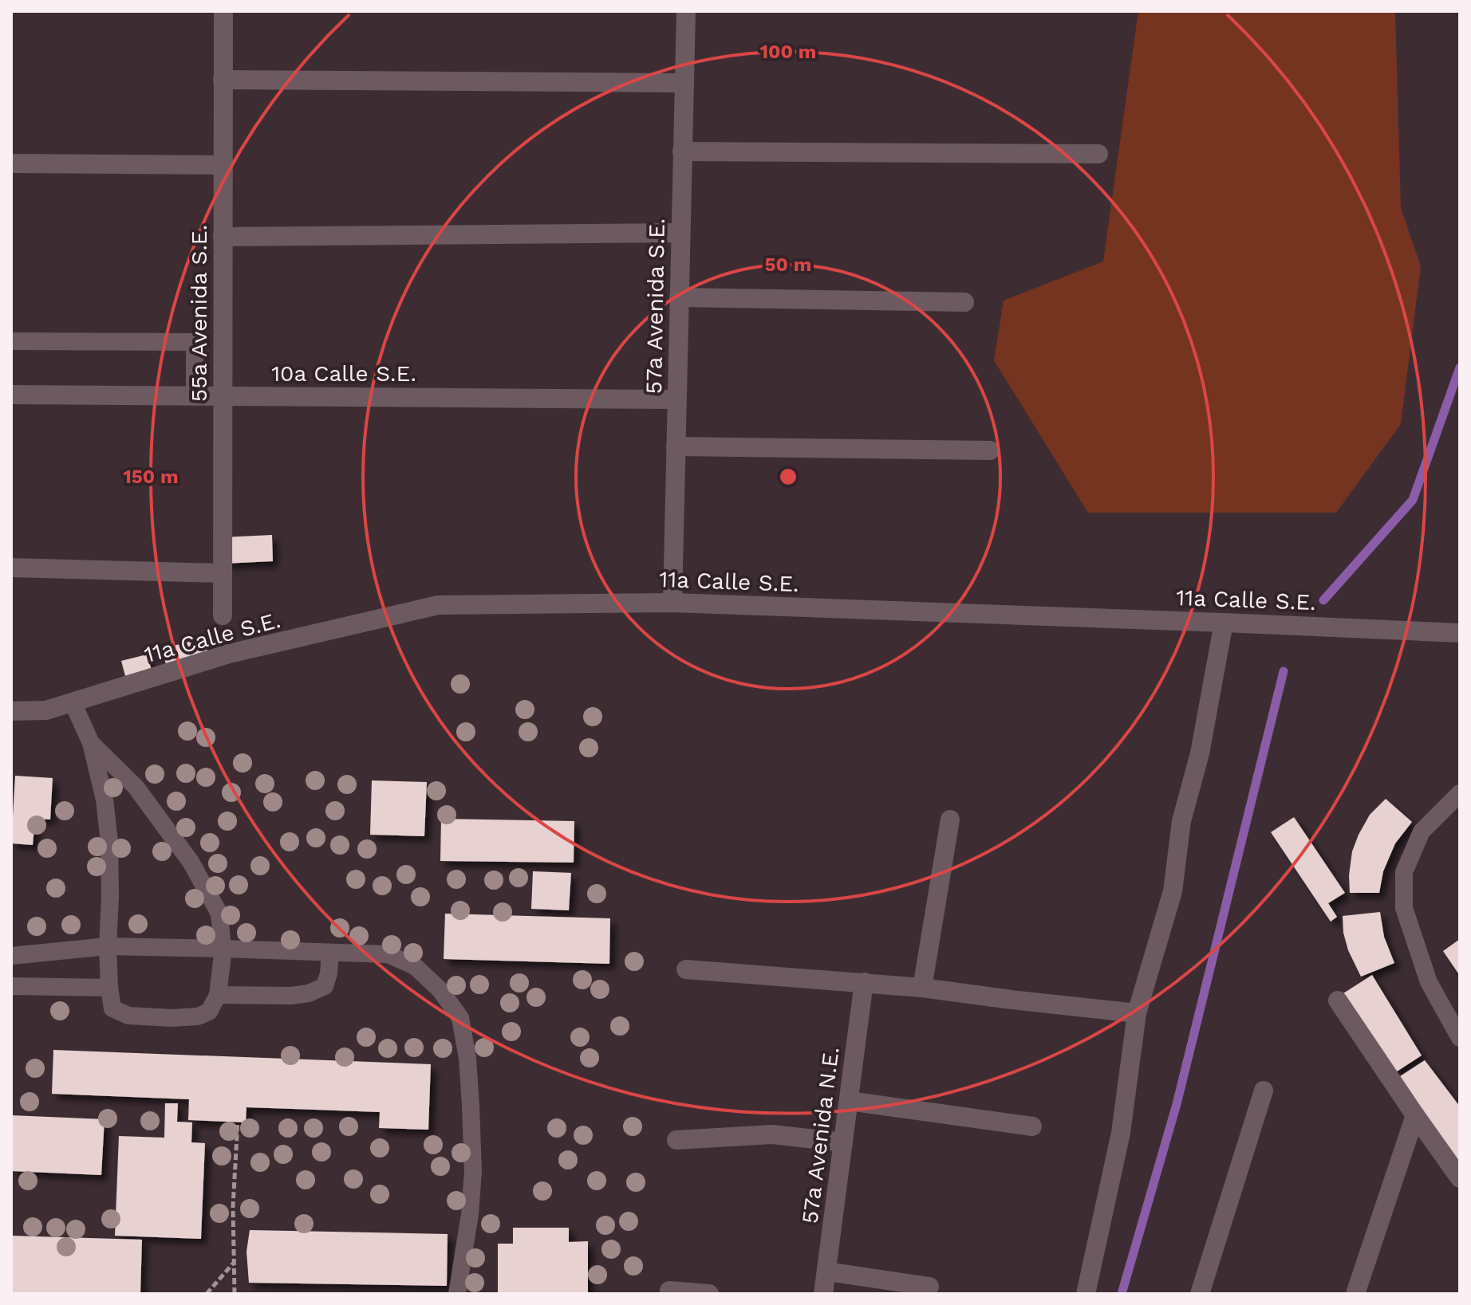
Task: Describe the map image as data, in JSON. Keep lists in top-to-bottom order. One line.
{"streets":{"street":["57a Avenida S.E.","55a Avenida S.E.","10a Calle S.E.","11a Calle S.E.","57a Avenida N.E."]},"crossings":[["57a Avenida S.E.","10a Calle S.E."],["57a Avenida S.E.","11a Calle S.E."],["55a Avenida S.E.","10a Calle S.E."]],"rings":["100 m","50 m","150 m"]}
